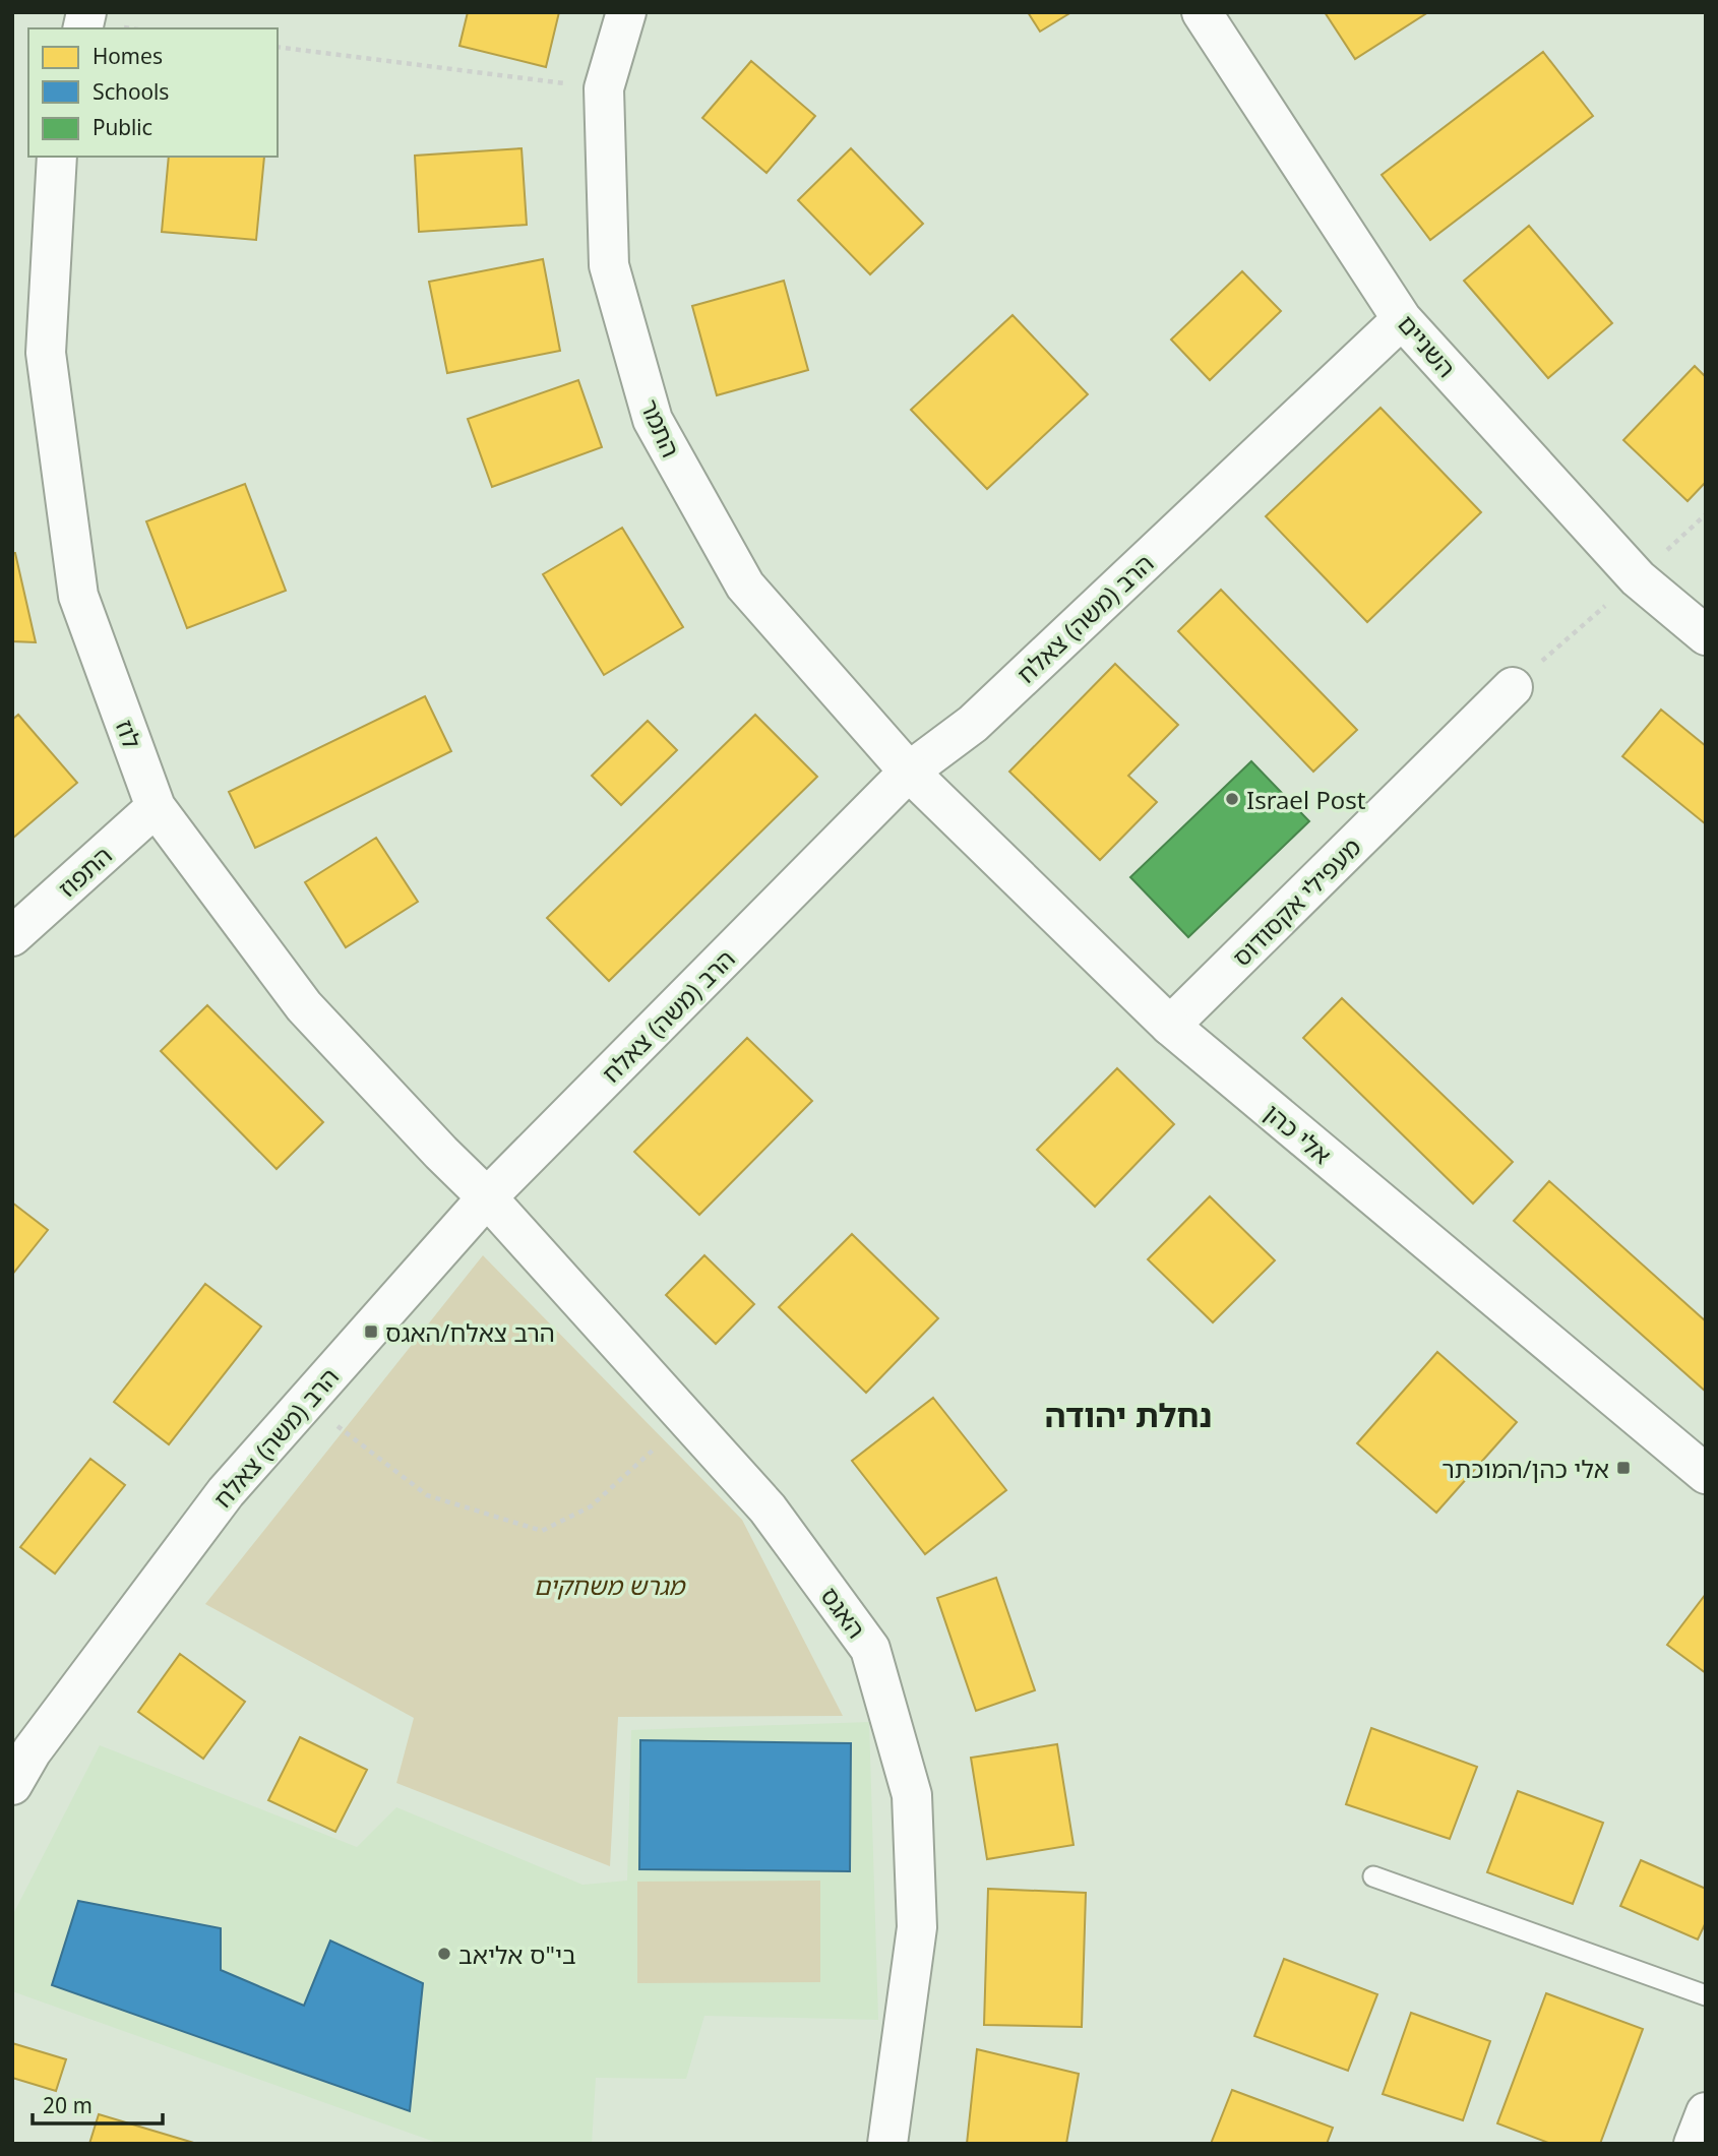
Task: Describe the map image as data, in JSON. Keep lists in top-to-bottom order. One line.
{"streets":{"street":["השניים","התמר","הרב (משה) צאלח","לוז","התפוז","מעפילי אקסודוס","אלי כהן","האגס"]},"crossings":[["השניים","הרב (משה) צאלח"],["התמר","הרב (משה) צאלח"],["התמר","אלי כהן"],["הרב (משה) צאלח","לוז"],["הרב (משה) צאלח","אלי כהן"],["הרב (משה) צאלח","האגס"],["לוז","התפוז"],["לוז","האגס"],["מעפילי אקסודוס","אלי כהן"]],"districts":["נחלת יהודה"],"parks":["מגרש משחקים"],"places":{"other":["Israel Post","בי\"ס אליאב"],"transit":["הרב צאלח/האגס","אלי כהן/המוכתר"]},"legend":["Homes","Schools","Public"],"scale_bar":"20 m"}
